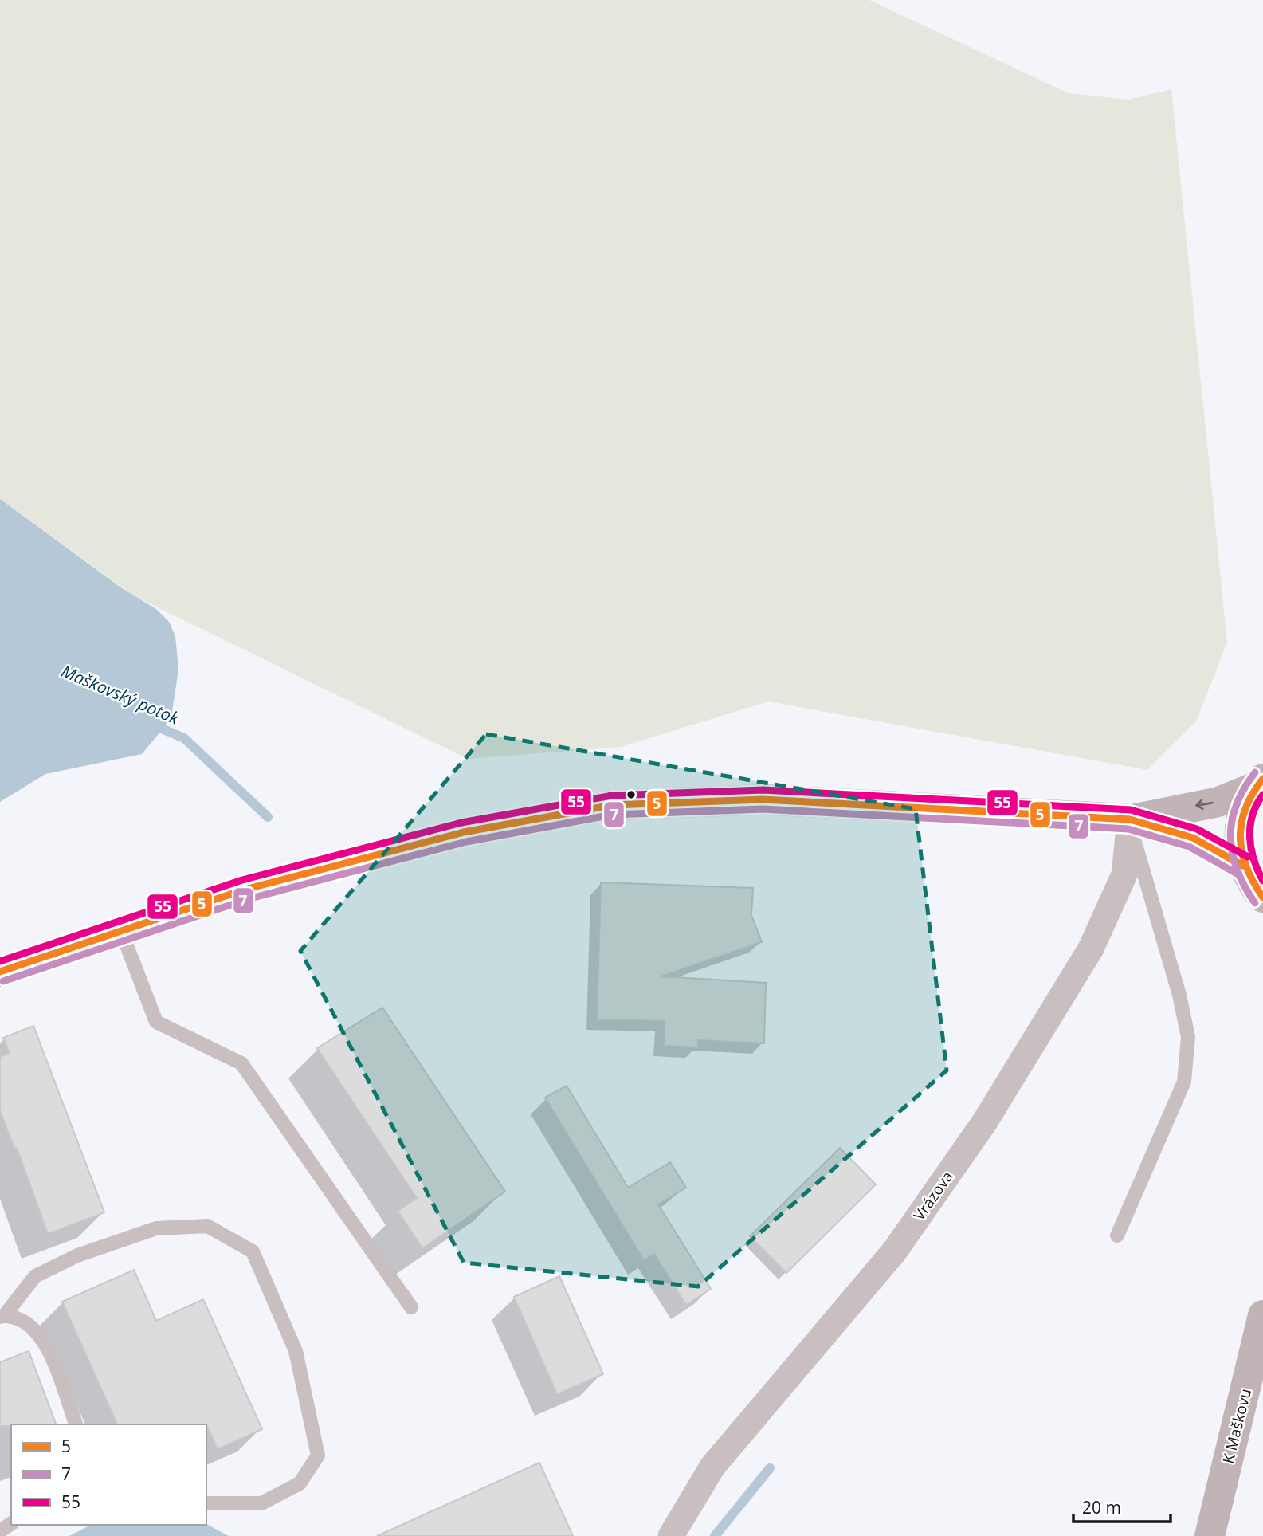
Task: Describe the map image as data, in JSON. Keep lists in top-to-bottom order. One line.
{"streets":{"street":["Vrázova","K Maškovu"]},"water":["Maškovský potok"],"lines":["transit line 7","transit line 5","transit line 55"],"legend":["5","7","55"],"scale_bar":"20 m"}
